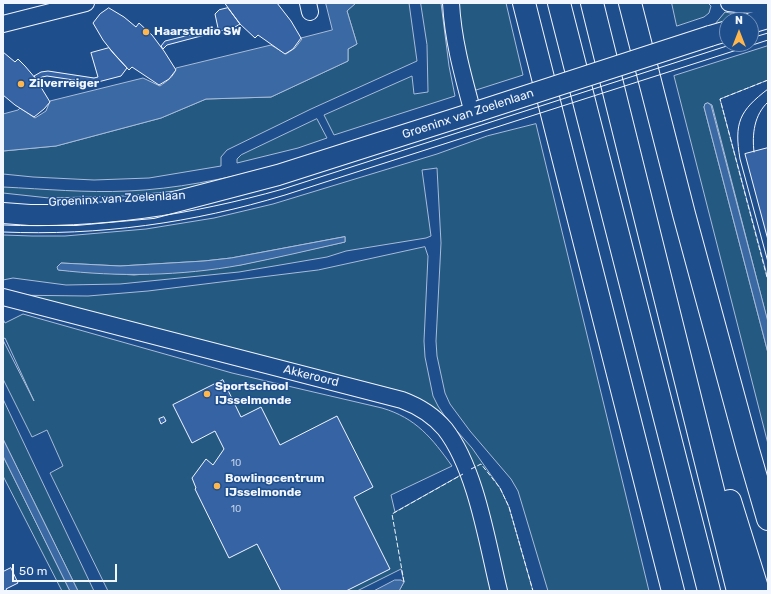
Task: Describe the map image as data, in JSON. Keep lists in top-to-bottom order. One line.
{"streets":{"main road":["Groeninx van Zoelenlaan"],"street":["Akkeroord"]},"places":["Haarstudio SW","Zilverreiger","Sportschool IJsselmonde","Bowlingcentrum IJsselmonde"],"house_numbers":["10","10"],"scale_bar":"50 m","north":"top"}
